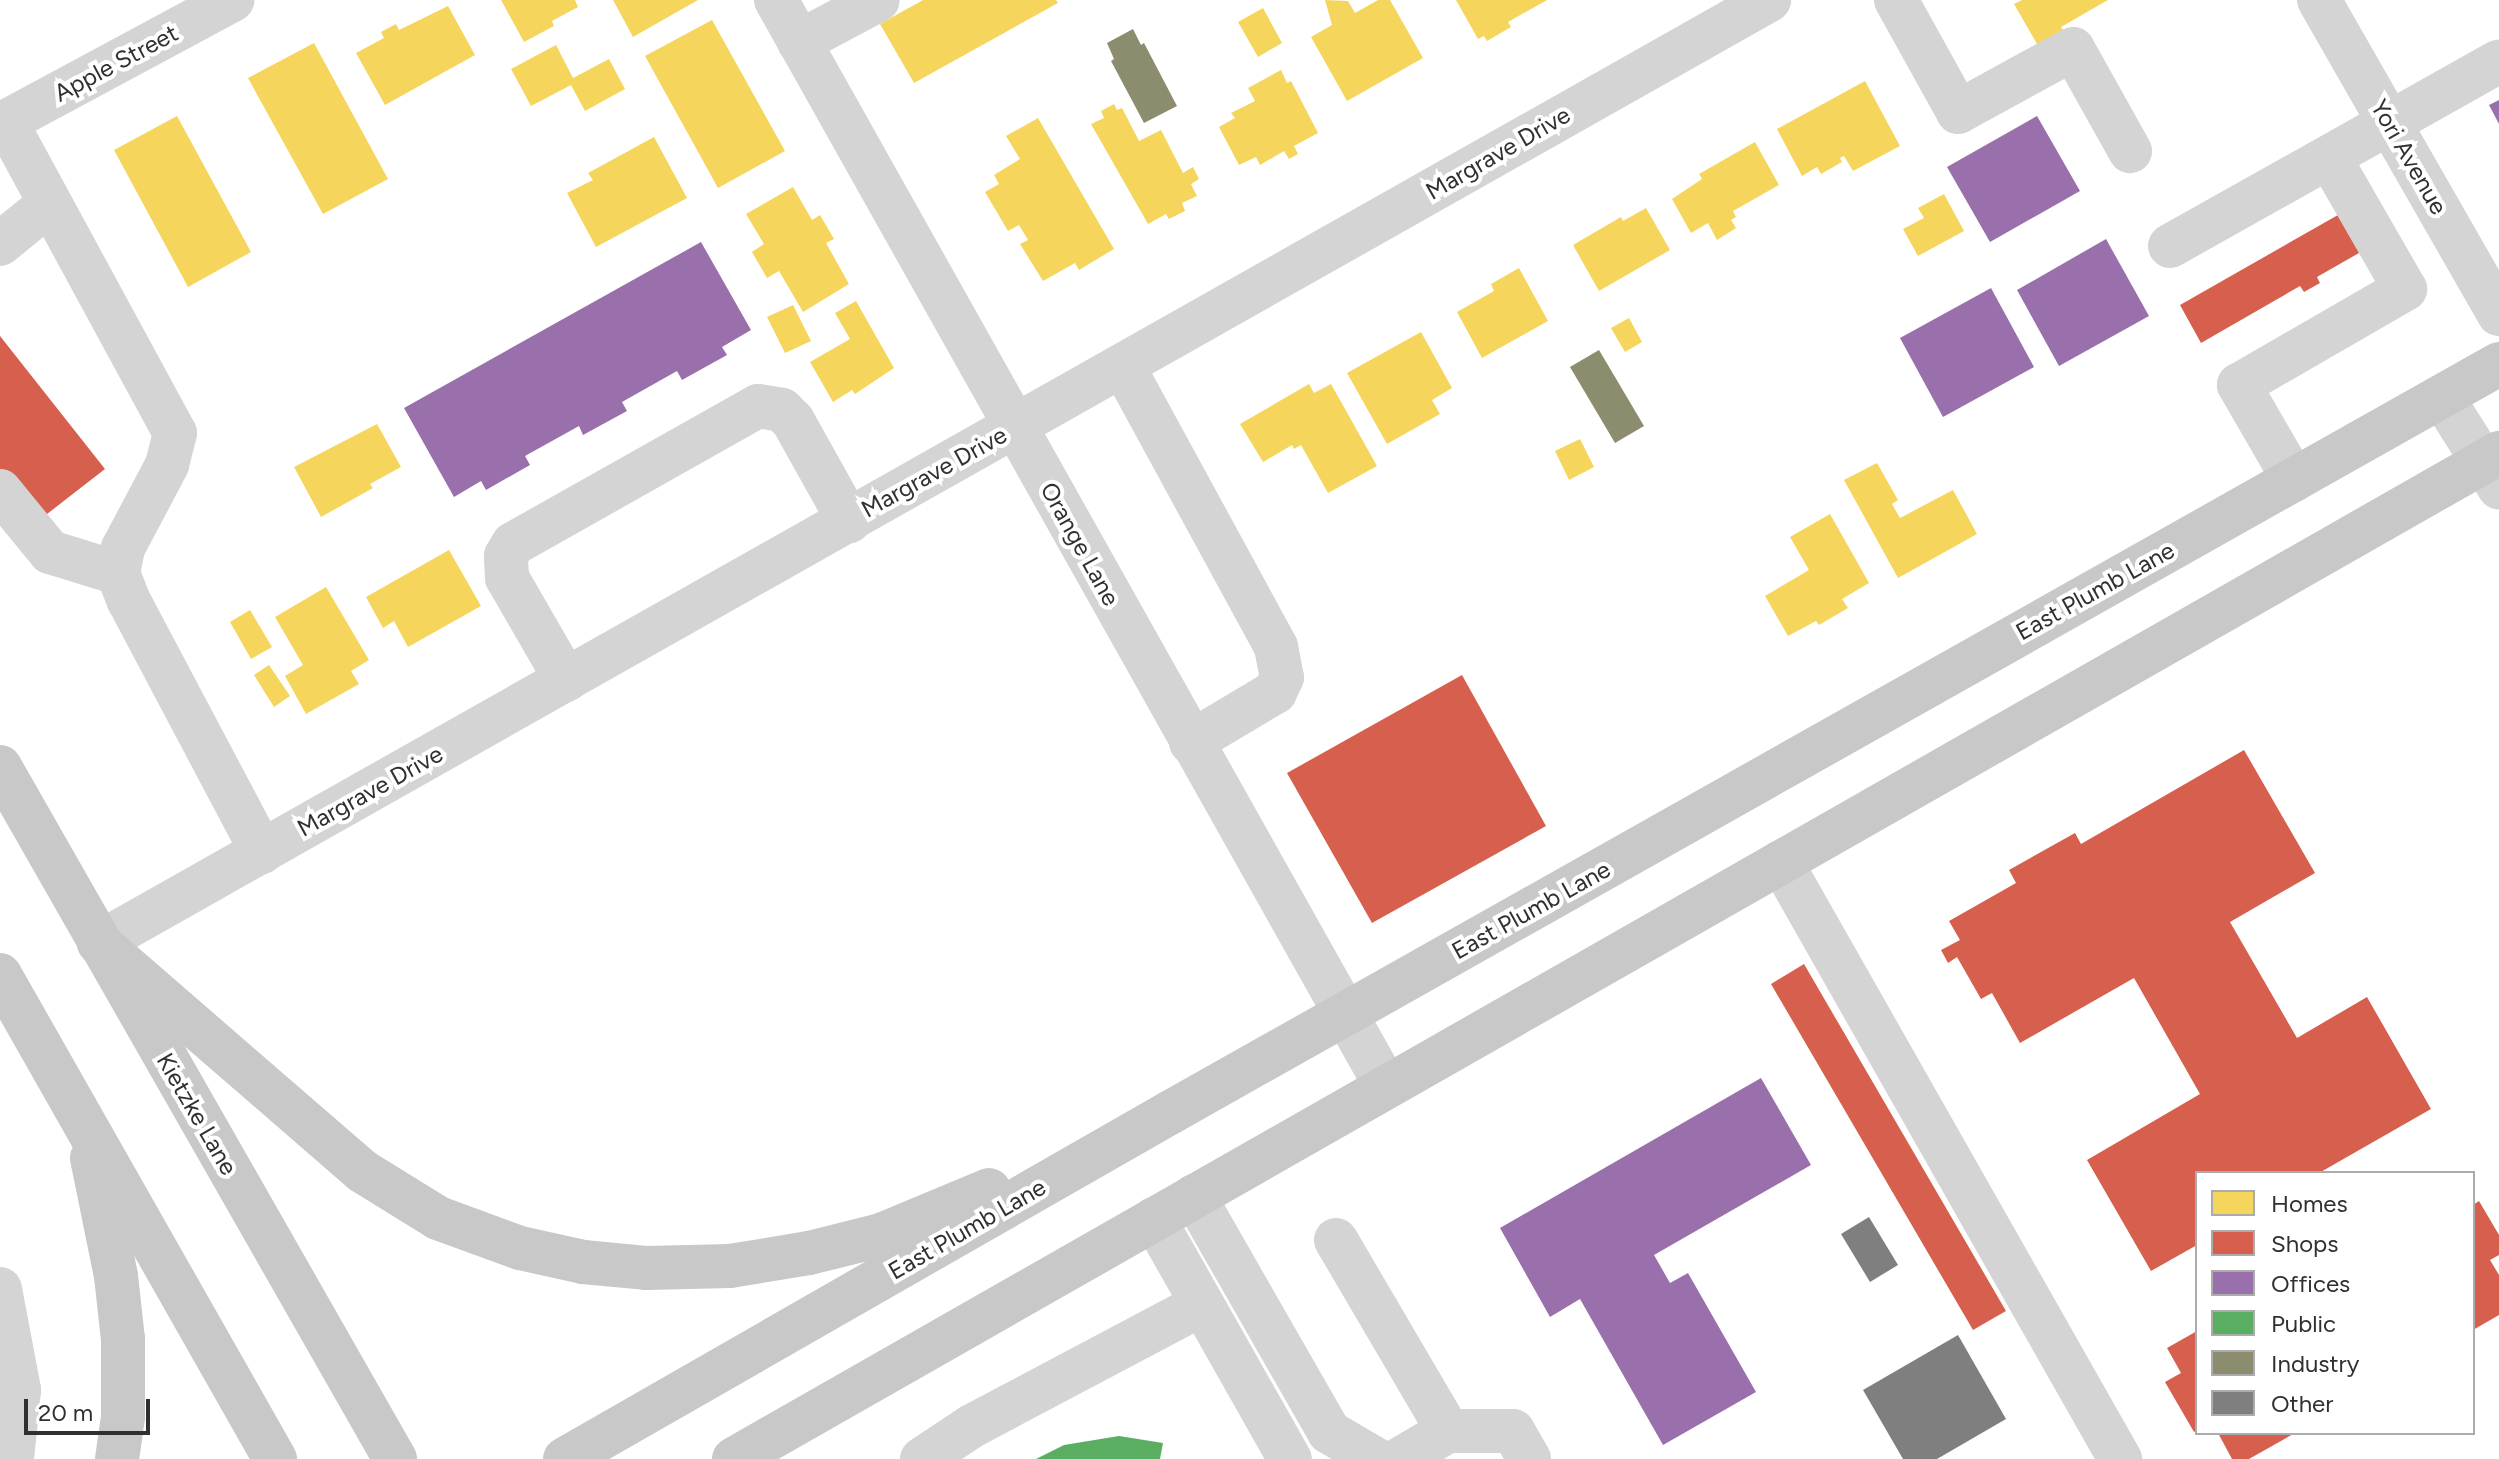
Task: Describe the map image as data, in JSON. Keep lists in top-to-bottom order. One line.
{"streets":{"main road":["East Plumb Lane","Kietzke Lane"],"street":["Apple Street","Margrave Drive","Yori Avenue","Orange Lane"]},"crossings":[["Margrave Drive","Orange Lane"],["Margrave Drive","Kietzke Lane"],["Orange Lane","East Plumb Lane"]],"legend":["Homes","Shops","Offices","Public","Industry","Other"],"scale_bar":"20 m"}
